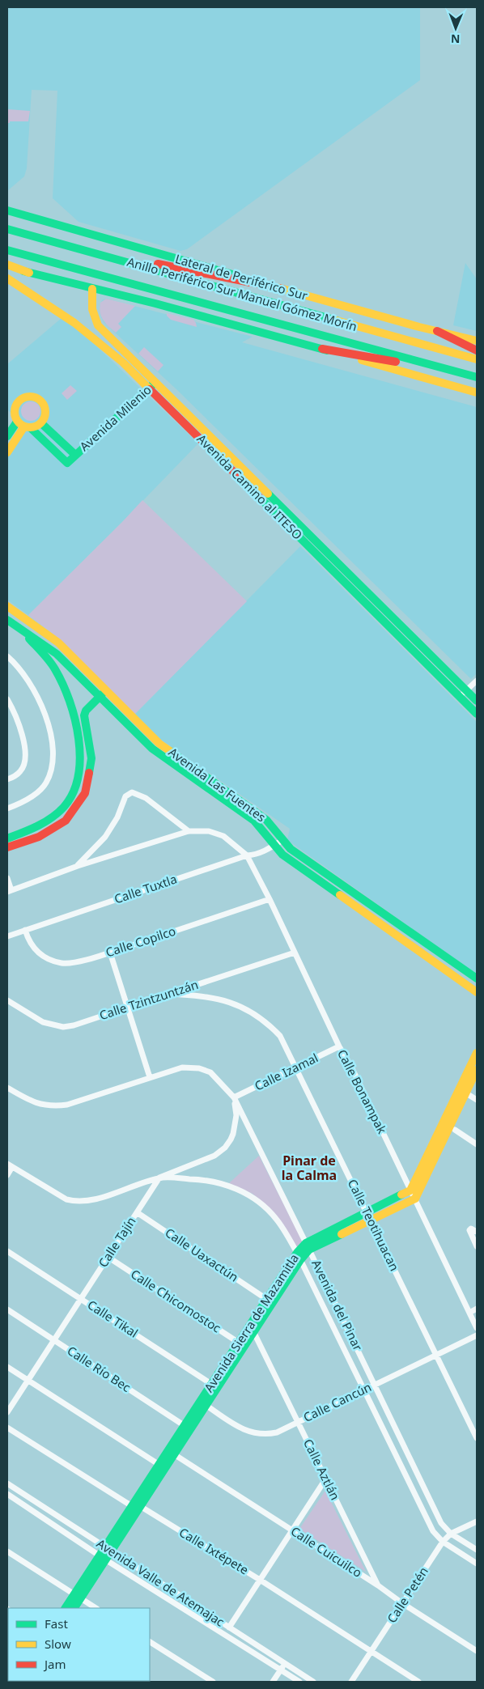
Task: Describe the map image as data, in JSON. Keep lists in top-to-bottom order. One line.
{"streets":{"main road":["Lateral de Periférico Sur","Anillo Periférico Sur Manuel Gómez Morín","Avenida Milenio","Avenida Camino al ITESO","Avenida Las Fuentes","Avenida Sierra de Mazamitla"],"street":["Calle Tuxtla","Calle Copilco","Calle Tzintzuntzán","Calle Izamal","Calle Bonampak","Calle Teotihuacan","Calle Tajín","Calle Uaxactún","Calle Chicomostoc","Avenida del Pinar","Calle Tikal","Calle Río Bec","Calle Cancún","Calle Aztlán","Calle Ixtépete","Calle Cuicuilco","Avenida Valle de Atemajac","Calle Petén"]},"crossings":[["Avenida Milenio","Avenida Camino al ITESO"],["Avenida Las Fuentes","Calle Tuxtla"],["Calle Tuxtla","Calle Copilco"],["Calle Tuxtla","Calle Bonampak"],["Calle Copilco","Calle Bonampak"],["Calle Tzintzuntzán","Calle Bonampak"],["Calle Tzintzuntzán","Calle Teotihuacan"],["Calle Izamal","Calle Bonampak"],["Calle Izamal","Calle Teotihuacan"],["Calle Izamal","Avenida del Pinar"],["Calle Bonampak","Avenida Sierra de Mazamitla"],["Calle Teotihuacan","Avenida Sierra de Mazamitla"],["Calle Teotihuacan","Calle Cancún"],["Calle Tajín","Calle Uaxactún"],["Calle Tajín","Calle Chicomostoc"],["Calle Tajín","Avenida del Pinar"],["Calle Tajín","Calle Tikal"],["Calle Tajín","Calle Río Bec"],["Calle Uaxactún","Avenida Sierra de Mazamitla"],["Calle Chicomostoc","Avenida Sierra de Mazamitla"],["Avenida del Pinar","Avenida Sierra de Mazamitla"],["Avenida del Pinar","Calle Cancún"],["Avenida del Pinar","Calle Petén"],["Calle Tikal","Avenida Sierra de Mazamitla"],["Avenida Sierra de Mazamitla","Calle Río Bec"],["Avenida Sierra de Mazamitla","Calle Cancún"],["Avenida Sierra de Mazamitla","Calle Aztlán"],["Avenida Sierra de Mazamitla","Calle Ixtépete"],["Avenida Sierra de Mazamitla","Calle Cuicuilco"],["Avenida Sierra de Mazamitla","Avenida Valle de Atemajac"],["Calle Cancún","Calle Aztlán"],["Calle Aztlán","Calle Cuicuilco"],["Calle Ixtépete","Calle Petén"],["Calle Cuicuilco","Calle Petén"]],"districts":["Pinar de la Calma"],"legend":["Fast","Slow","Jam"],"north":"bottom"}
